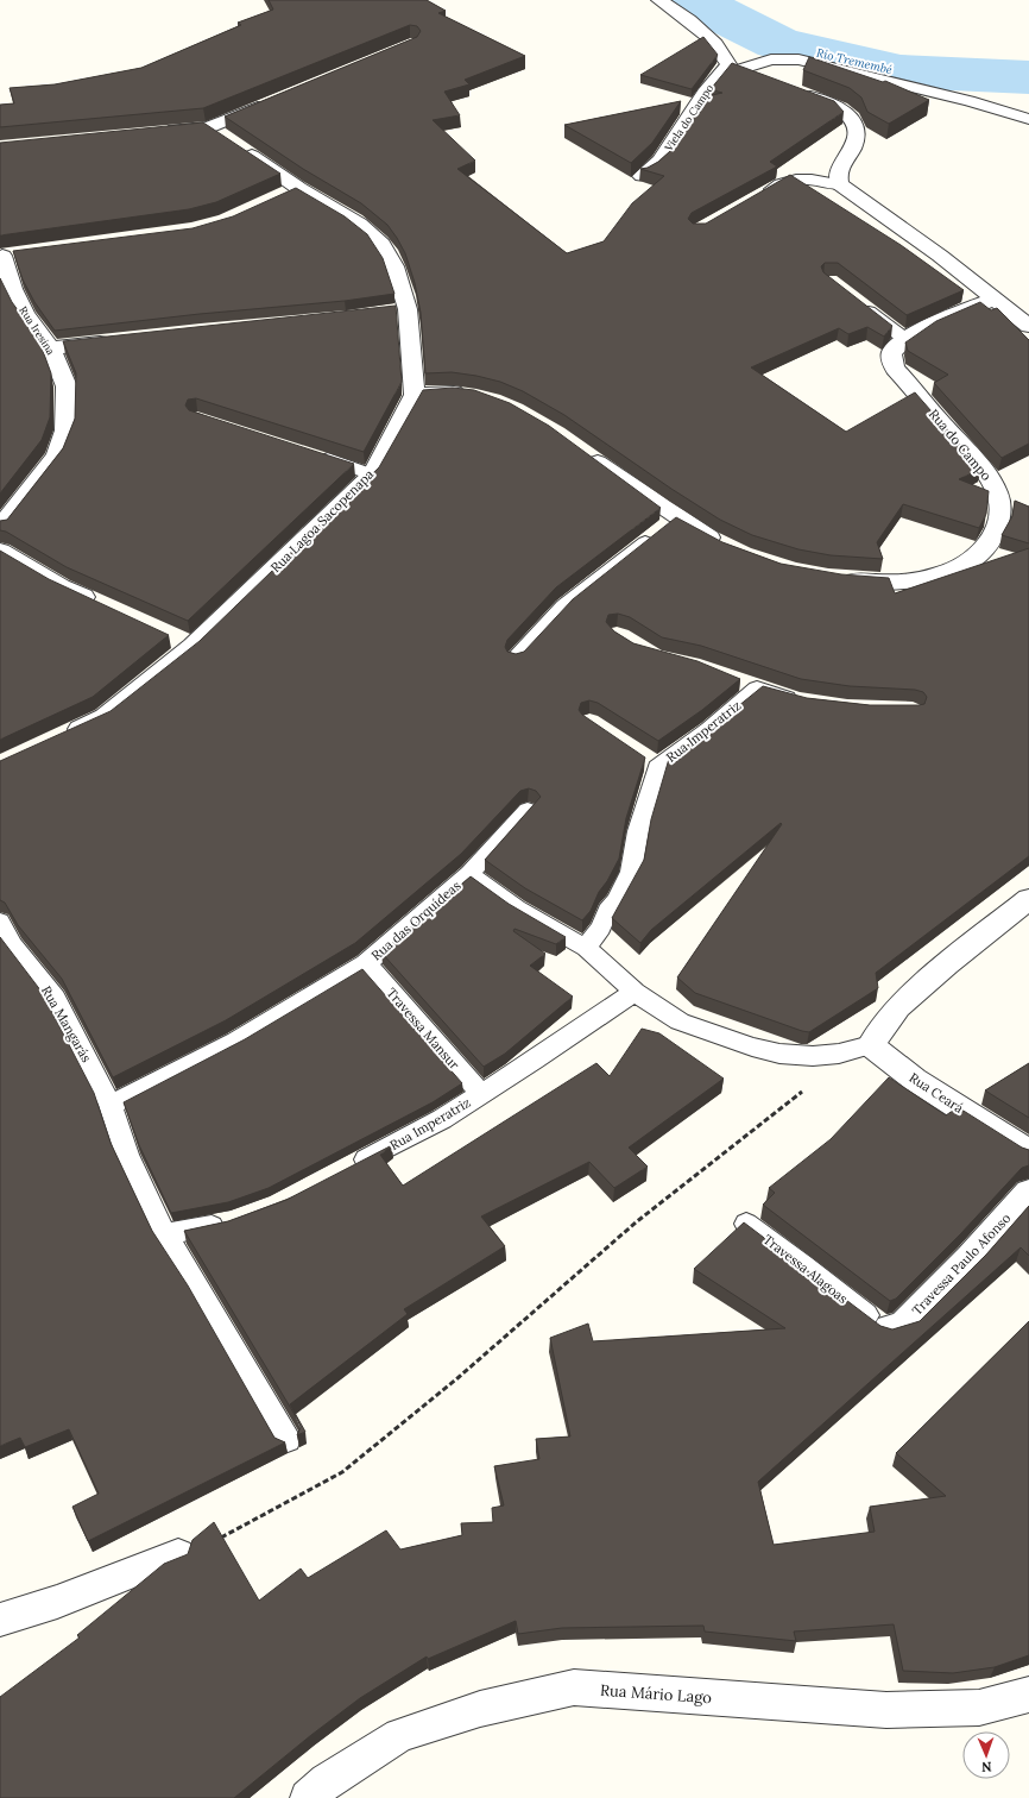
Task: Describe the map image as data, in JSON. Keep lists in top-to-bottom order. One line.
{"streets":{"street":["Viela do Campo","Rua Iresina","Rua do Campo","Rua Lagoa Sacopenapa","Rua Ceará","Travessa Paulo Afonso","Rua Mário Lago"],"lane":["Rua Imperatriz","Rua das Orquídeas","Rua Mangarás","Travessa Mansur","Travessa Alagoas"]},"crossings":[["Rua Imperatriz","Rua das Orquídeas"],["Rua Imperatriz","Travessa Mansur"],["Rua das Orquídeas","Rua Mangarás"],["Rua das Orquídeas","Travessa Mansur"],["Rua das Orquídeas","Rua Ceará"],["Travessa Paulo Afonso","Travessa Alagoas"]],"water":["Rio Tremembé"],"north":"bottom"}
